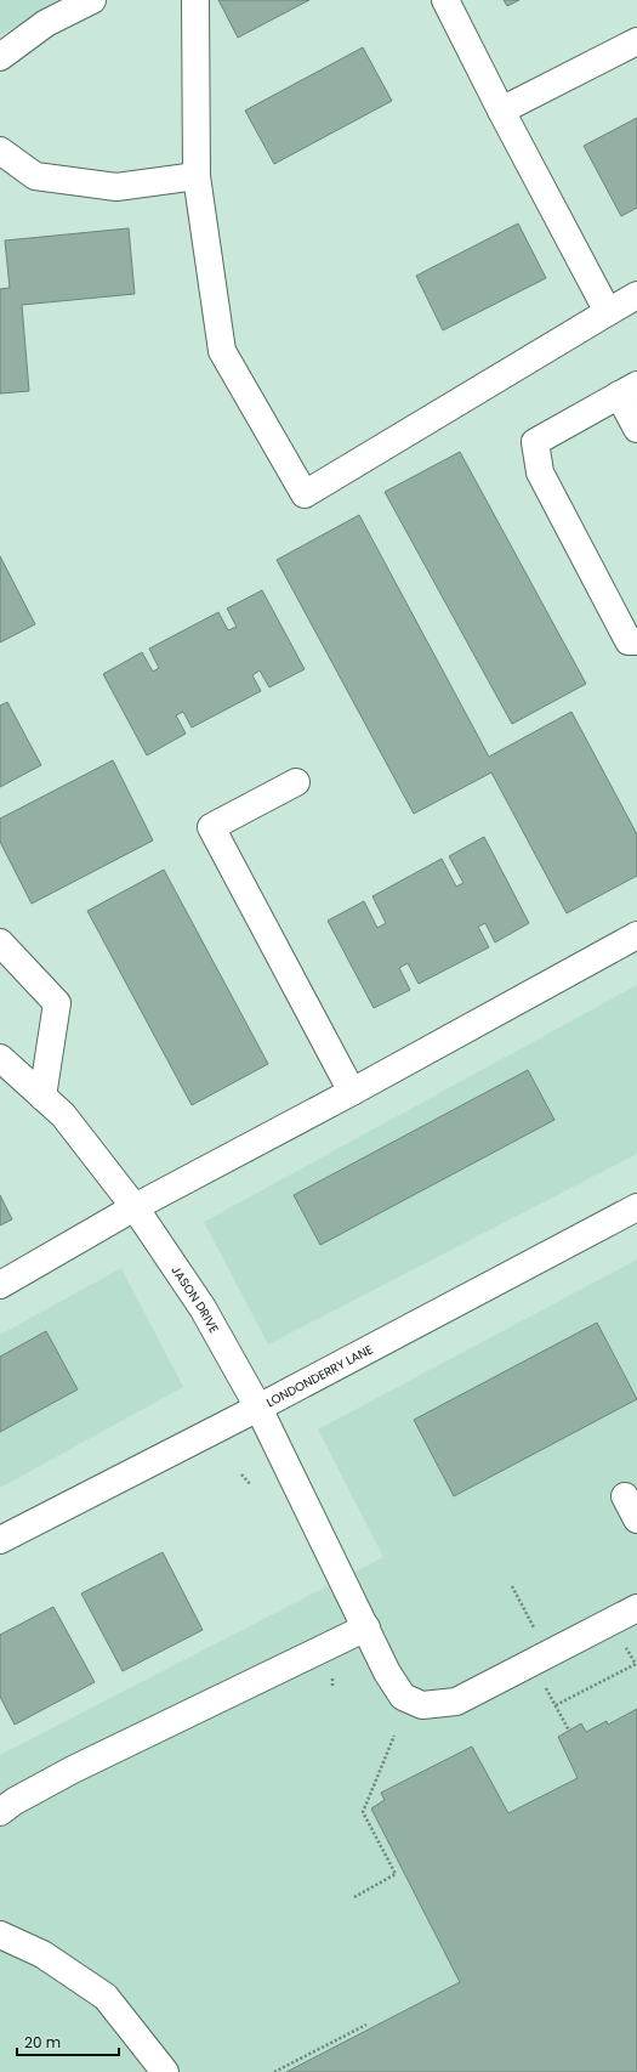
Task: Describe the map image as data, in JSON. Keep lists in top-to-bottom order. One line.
{"streets":{"street":["JASON DRIVE","LONDONDERRY LANE"]},"crossings":[["JASON DRIVE","LONDONDERRY LANE"]],"scale_bar":"20 m"}
